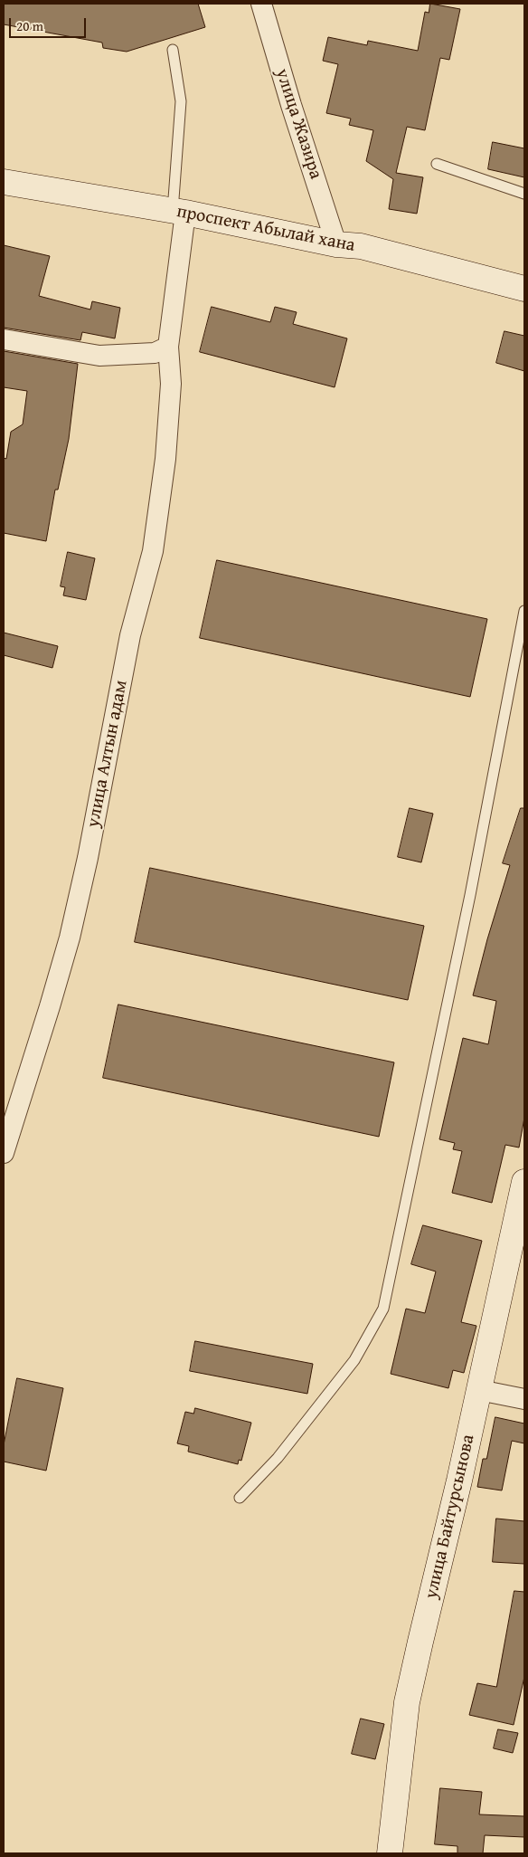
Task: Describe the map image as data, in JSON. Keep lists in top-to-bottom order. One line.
{"streets":{"street":["улица Жазира","проспект Абылай хана","улица Алтын адам","улица Байтурсынова"]},"crossings":[["улица Жазира","проспект Абылай хана"],["проспект Абылай хана","улица Алтын адам"]],"scale_bar":"20 m"}
